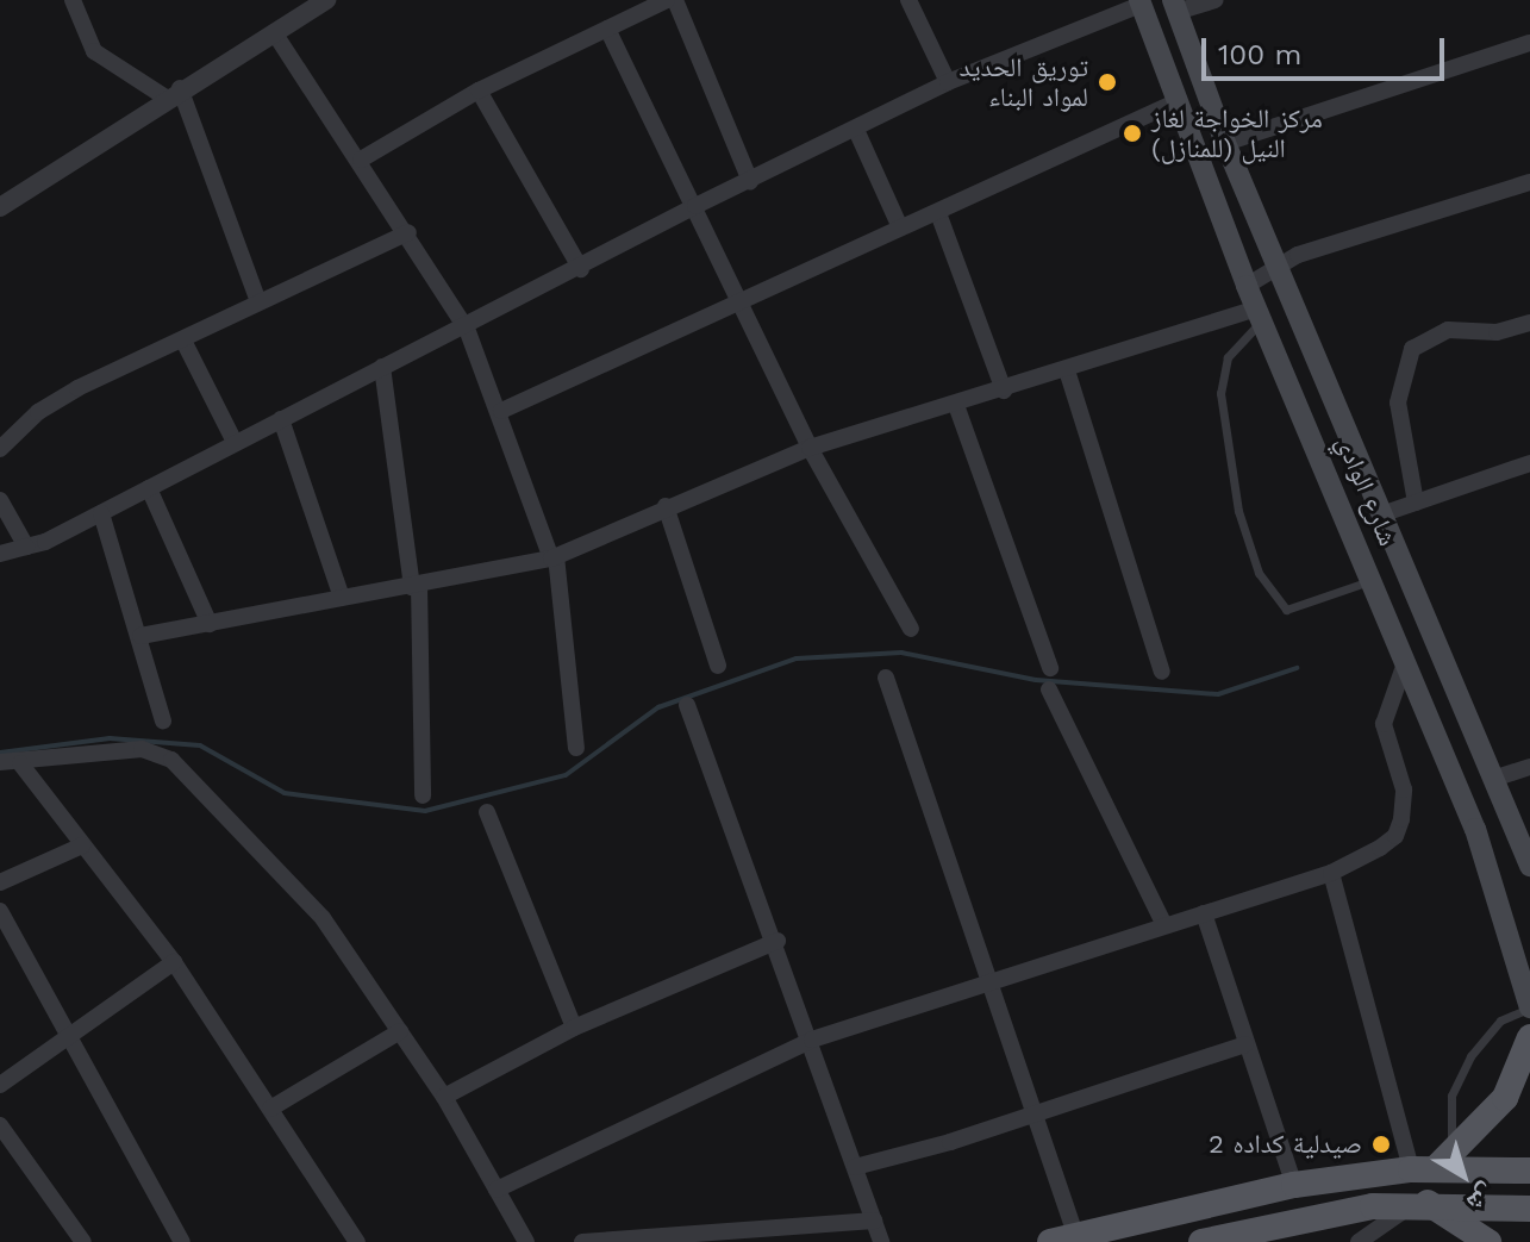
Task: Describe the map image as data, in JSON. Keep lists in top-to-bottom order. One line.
{"streets":{"main road":["شارع الوادي"]},"places":["توريق الحديد لمواد البناء","مركز الخواجة لغاز النيل (للمنازل)","صيدلية كداده 2"],"scale_bar":"100 m","north":"bottom right"}
